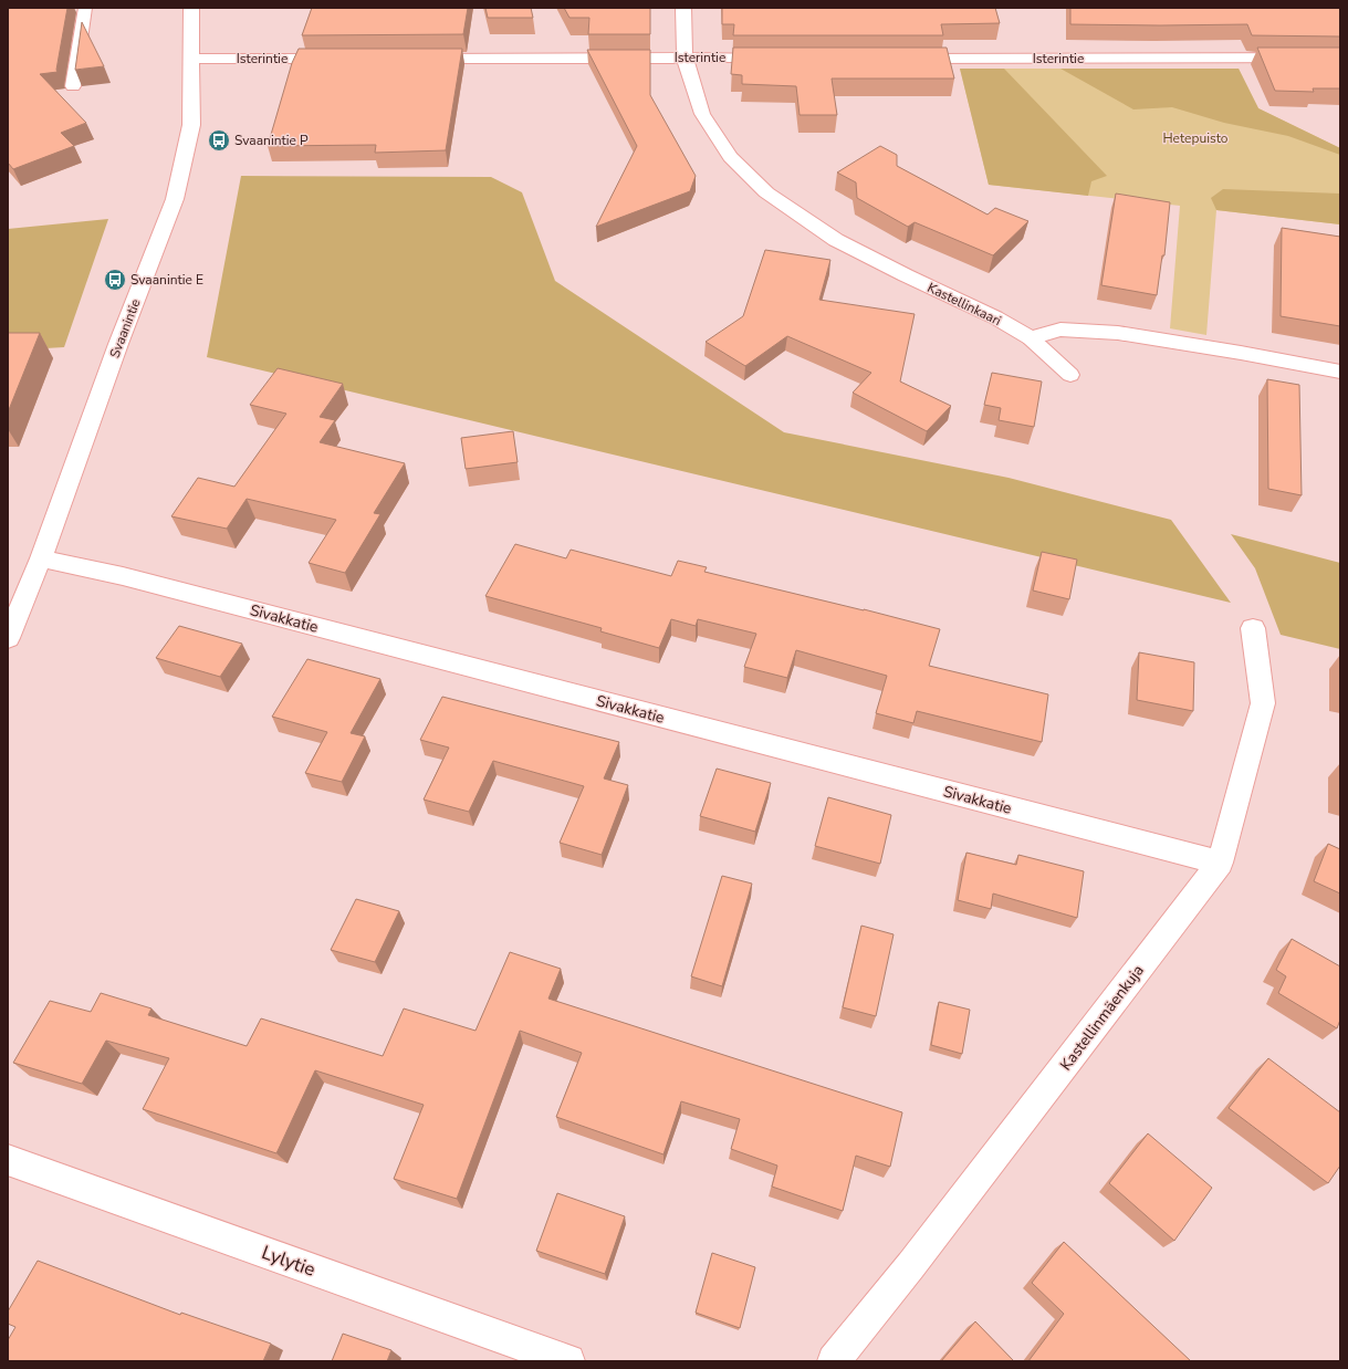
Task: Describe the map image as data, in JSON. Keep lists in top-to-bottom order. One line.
{"streets":{"street":["Isterintie","Kastellinkaari","Svaanintie","Sivakkatie","Kastellinmäenkuja","Lylytie"]},"crossings":[["Isterintie","Kastellinkaari"],["Isterintie","Svaanintie"],["Svaanintie","Sivakkatie"],["Sivakkatie","Kastellinmäenkuja"]],"parks":["Hetepuisto"],"places":{"bus stop":["Svaanintie P","Svaanintie E"]}}
